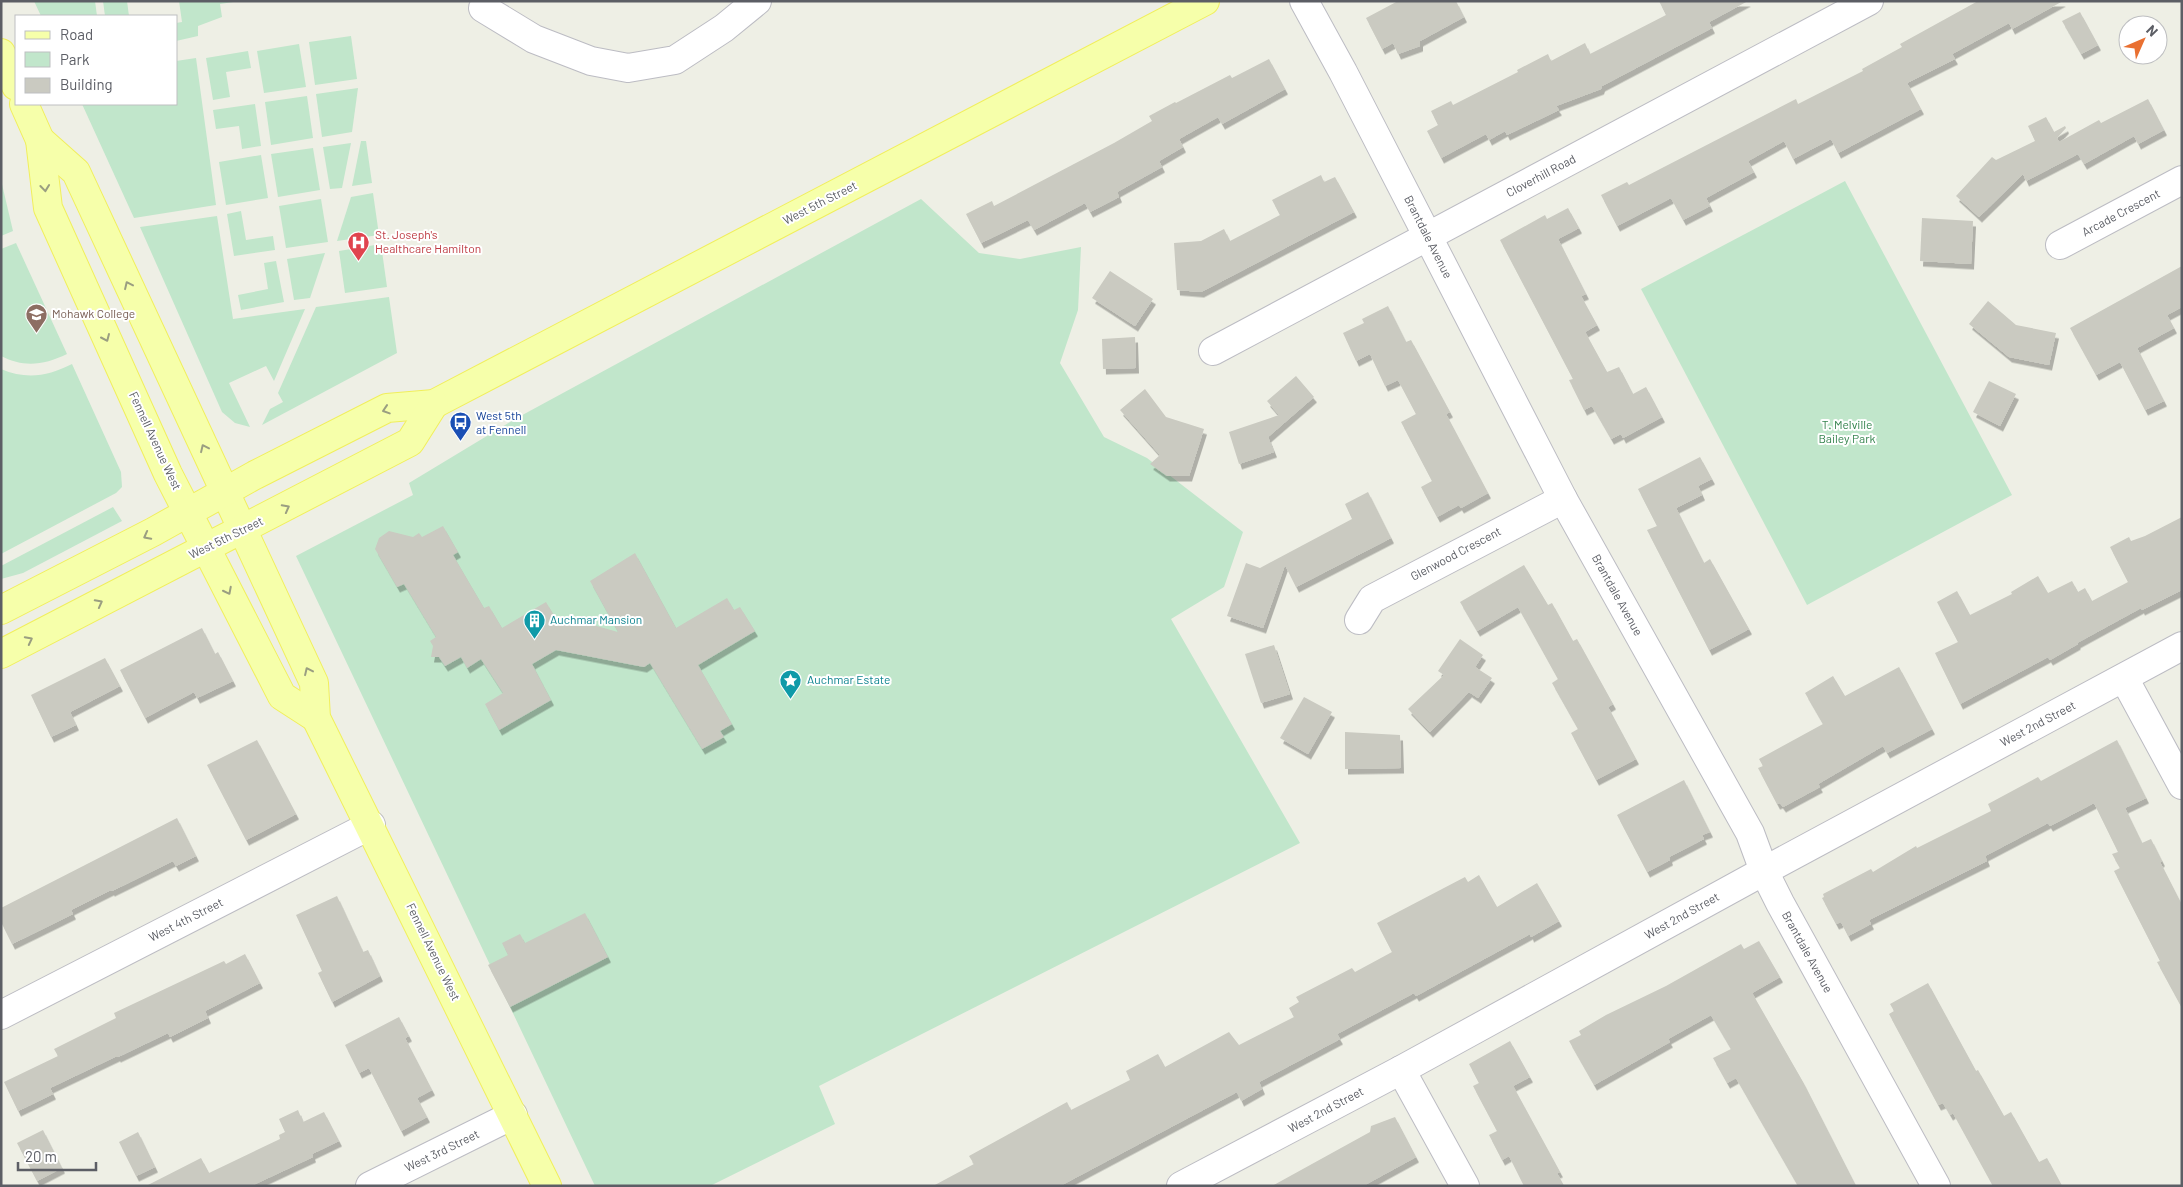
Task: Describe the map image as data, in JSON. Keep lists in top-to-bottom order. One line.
{"streets":{"main road":["West 5th Street","Fennell Avenue West"],"street":["Cloverhill Road","Arcade Crescent","Brantdale Avenue","Glenwood Crescent","West 2nd Street","West 4th Street","West 3rd Street"]},"crossings":[["Cloverhill Road","Brantdale Avenue"],["West 5th Street","Fennell Avenue West"],["Brantdale Avenue","Glenwood Crescent"],["Brantdale Avenue","West 2nd Street"],["Fennell Avenue West","West 4th Street"],["Fennell Avenue West","West 3rd Street"]],"parks":["T. Melville Bailey Park"],"places":{"hospital":["St. Joseph's Healthcare Hamilton"],"school or university":["Mohawk College"],"bus stop":["West 5th at Fennell"],"building":["Auchmar Mansion"],"place":["Auchmar Estate"]},"legend":["Road","Park","Building"],"scale_bar":"20 m","north":"top right"}
